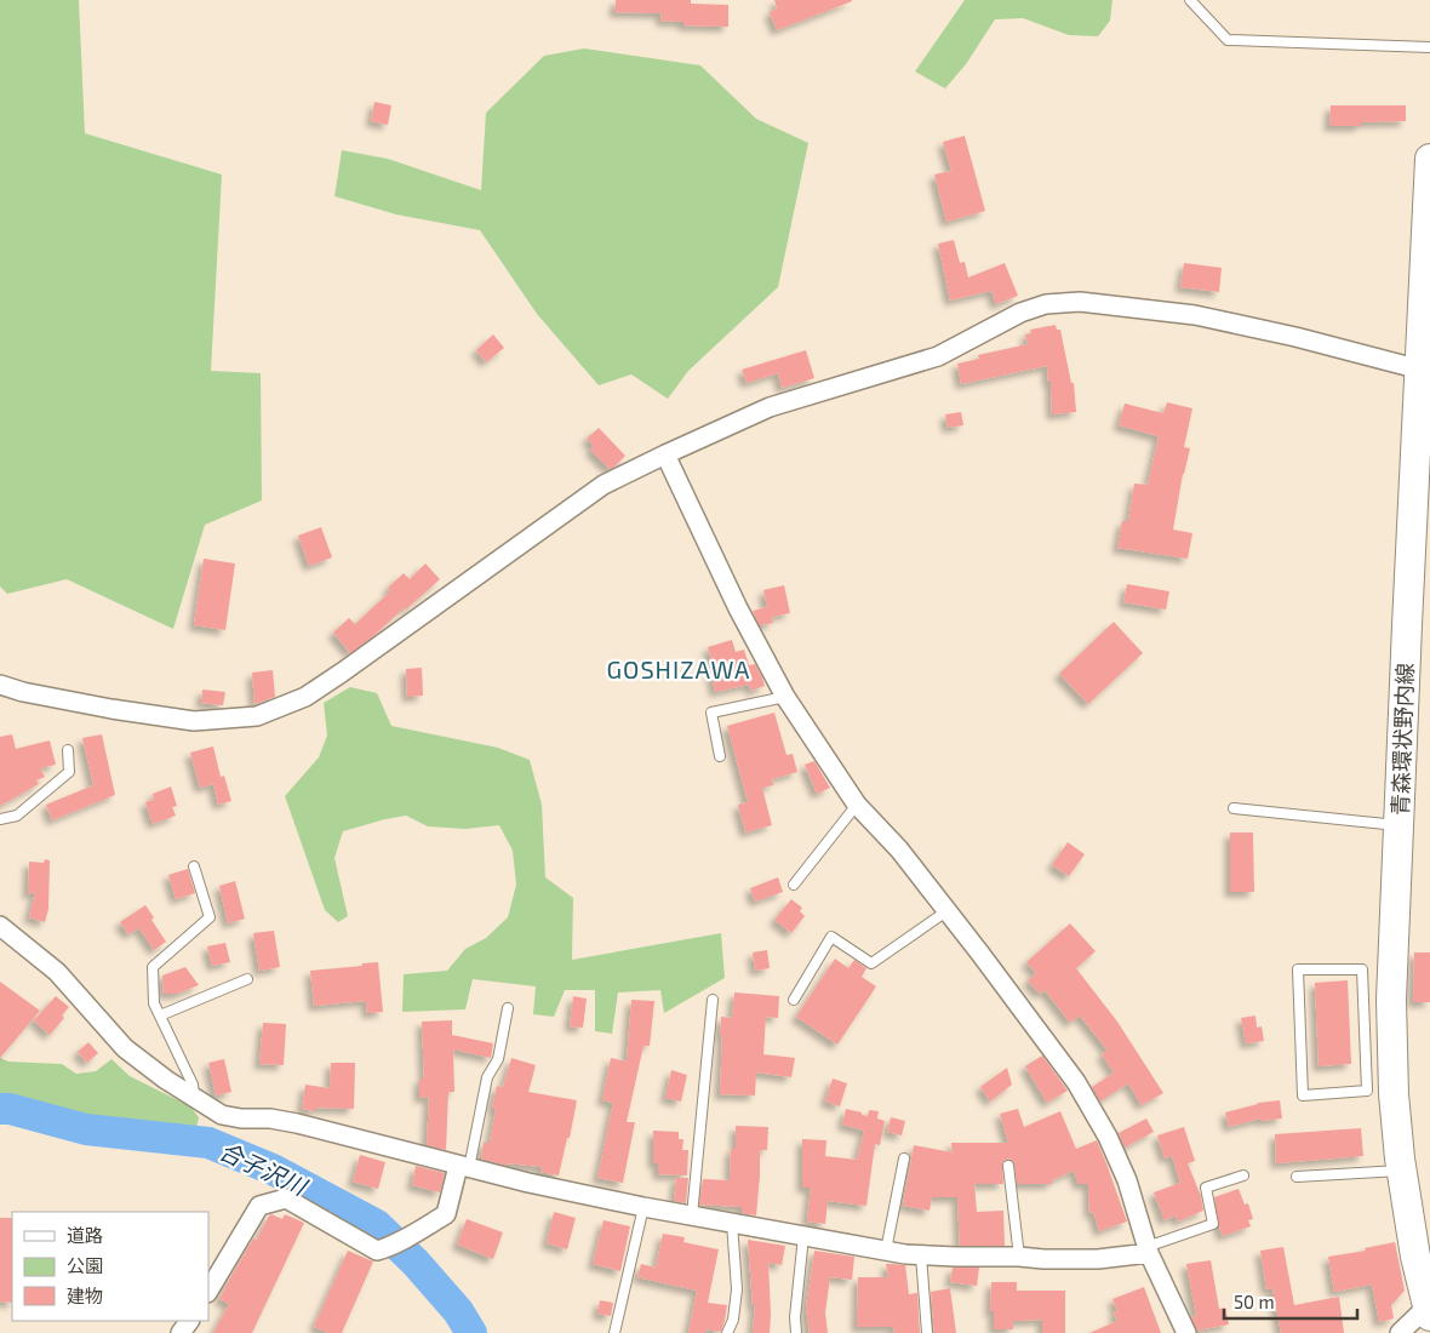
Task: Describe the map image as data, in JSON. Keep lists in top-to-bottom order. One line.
{"streets":{"main road":["青森環状野内線"]},"districts":["GOSHIZAWA"],"water":["合子沢川"],"legend":["道路","公園","建物"],"scale_bar":"50 m"}
